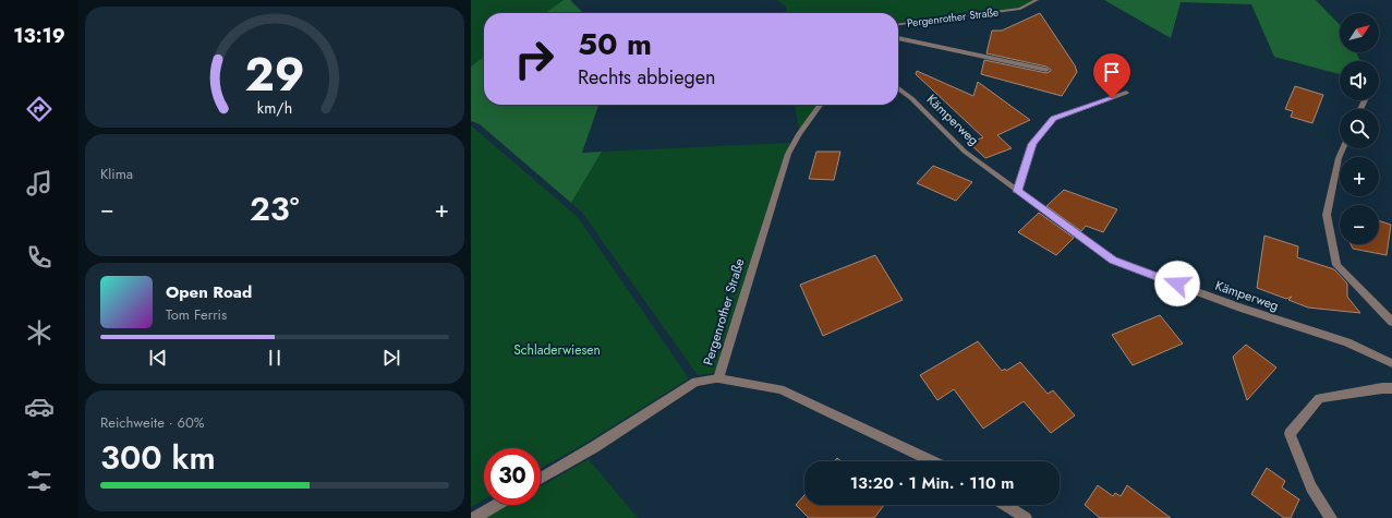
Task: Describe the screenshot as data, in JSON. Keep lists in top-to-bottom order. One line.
{"streets":{"street":["Pergenrother Straße","Kämperweg"]},"parks":["Schladerwiesen"],"north":"top right","page":{"tabs":"13:19","map_buttons":["+","−"],"turn":["50 m","Rechts abbiegen"],"tile":["Klima",["Reichweite · 60%","300 km"]],"heat":["−","23°","+"],"song":["Open Road","Tom Ferris"],"limit":"30","trip":"13:20 · 1 Min. · 110 m","gauge":["29","km/h"]}}
